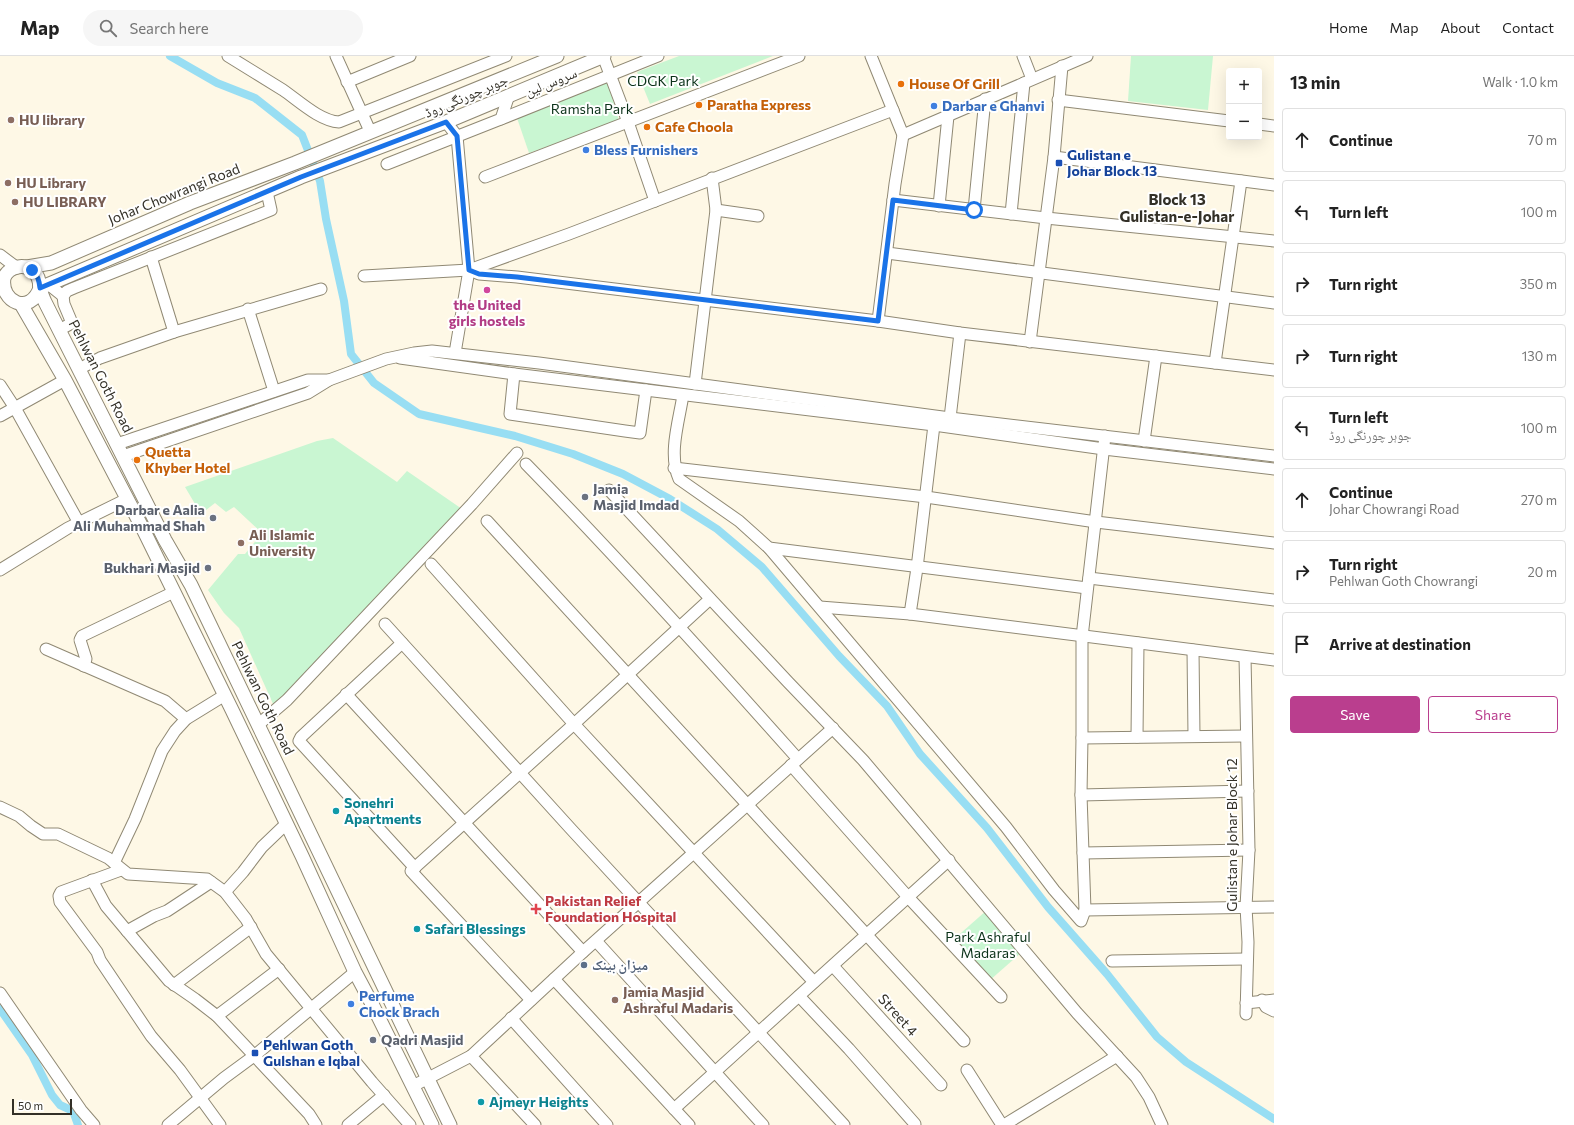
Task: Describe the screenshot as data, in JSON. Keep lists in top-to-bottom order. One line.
{"streets":{"main road":["جوہر چورنگی روڈ","Johar Chowrangi Road","Pehlwan Goth Road"],"street":["سروس لین","Gulistan e Johar Block 12","Street 4"]},"crossings":[["جوہر چورنگی روڈ","Johar Chowrangi Road"],["Johar Chowrangi Road","Pehlwan Goth Road"]],"districts":["Block 13 Gulistan-e-Johar"],"parks":["CDGK Park","Ramsha Park","Park Ashraful Madaras"],"places":{"other":["House Of Grill","Paratha Express","Darbar e Ghanvi","HU library","Cafe Choola","Bless Furnishers","HU Library","HU LIBRARY","the United girls hostels","Quetta Khyber Hotel","Jamia Masjid Imdad","Darbar e Aalia Ali Muhammad Shah","Ali Islamic University","Bukhari Masjid","Sonehri Apartments","Safari Blessings","میزان بینک","Jamia Masjid Ashraful Madaris","Perfume Chock Brach","Qadri Masjid","Ajmeyr Heights"],"transit":["Gulistan e Johar Block 13","Pehlwan Goth Gulshan e Iqbal"],"health":["Pakistan Relief Foundation Hospital"]},"scale_bar":"50 m","page":{"header":"Map","search":"Search here","nav":["Home","Map","About","Contact"],"heading":["13 min","Walk · 1.0 km"],"map_buttons":["+","−"],"list":[["Continue","70 m"],["Turn left","100 m"],["Turn right","350 m"],["Turn right","130 m"],["Turn left","جوہر چورنگی روڈ","100 m"],["Continue","Johar Chowrangi Road","270 m"],["Turn right","Pehlwan Goth Chowrangi","20 m"],"Arrive at destination"],"buttons":["Save","Share"],"scale":"50 m"}}
